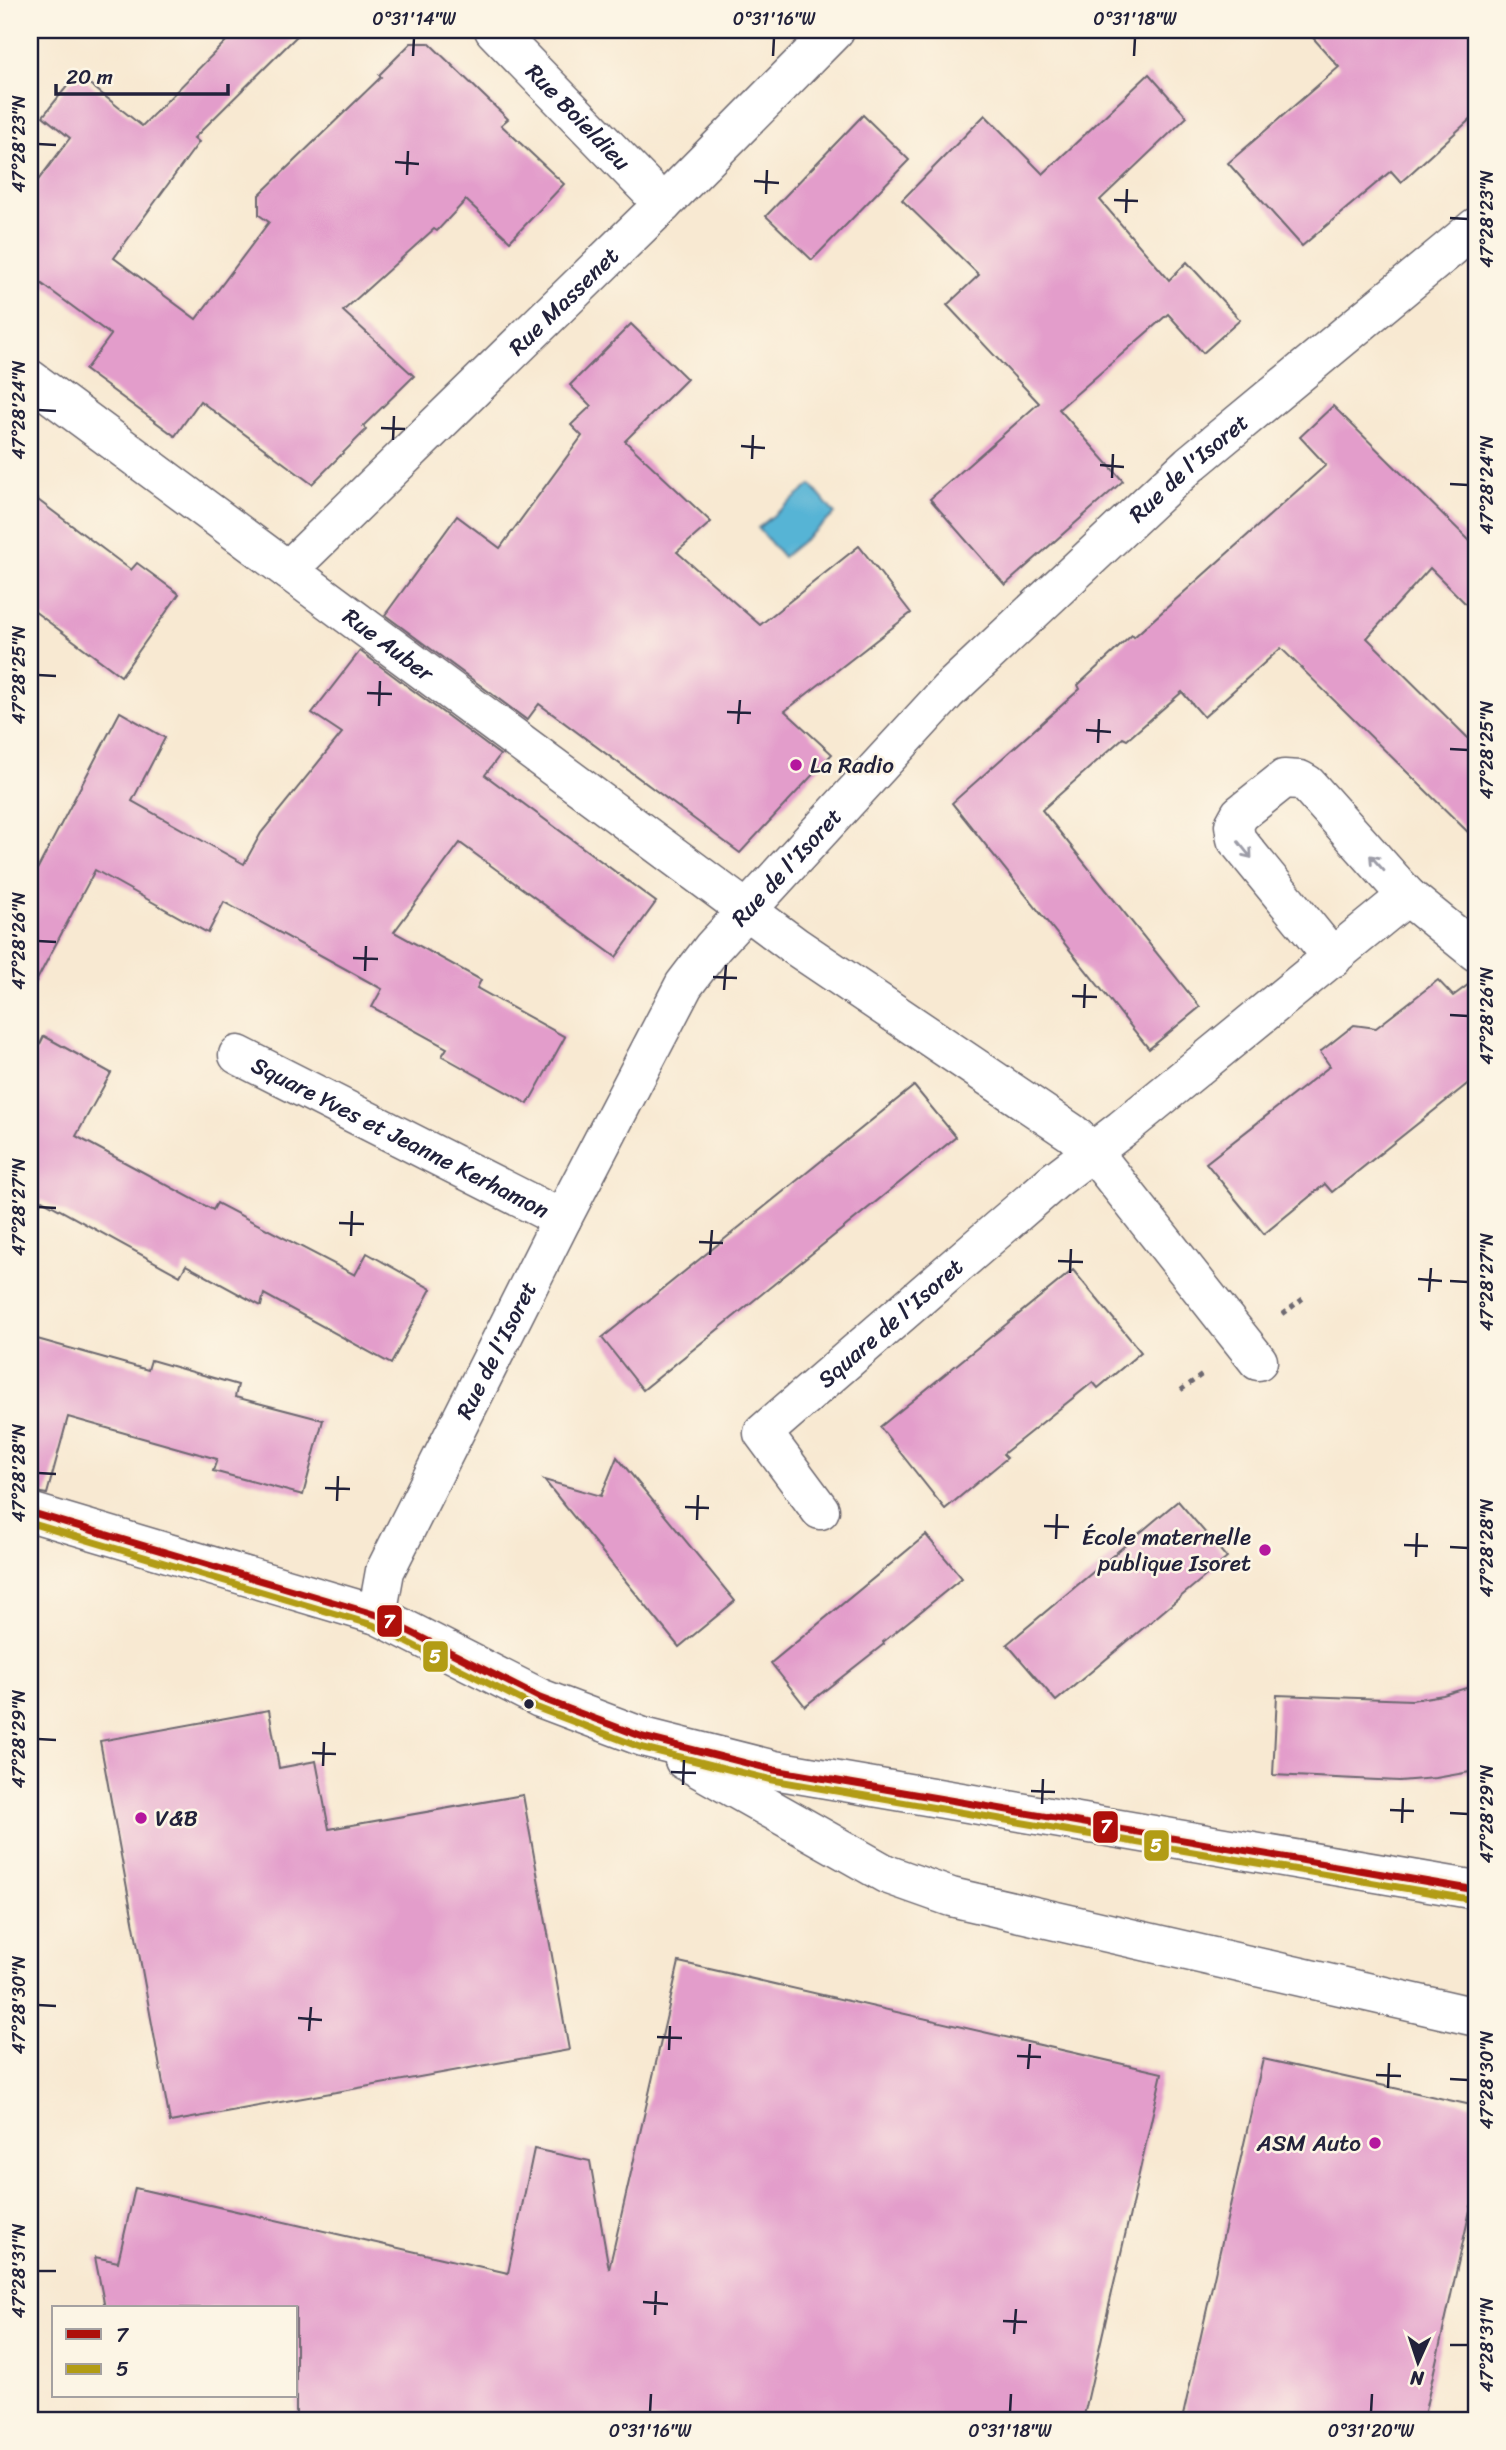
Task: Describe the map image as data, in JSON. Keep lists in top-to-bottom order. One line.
{"streets":{"street":["Rue Boieldieu","Rue Massenet","Rue de l'Isoret","Rue Auber","Square Yves et Jeanne Kerhamon","Square de l'Isoret"]},"crossings":[["Rue Boieldieu","Rue Massenet"],["Rue Massenet","Rue Auber"],["Rue de l'Isoret","Rue Auber"],["Rue de l'Isoret","Square Yves et Jeanne Kerhamon"]],"places":["La Radio","École maternelle publique Isoret","V&B","ASM Auto"],"lines":["transit line 7","transit line 5"],"legend":["7","5"],"scale_bar":"20 m","north":"bottom","coordinates":["0°31'14\"W","0°31'16\"W","0°31'18\"W","47°28'23\"N","47°28'24\"N","47°28'25\"N","47°28'26\"N","47°28'27\"N","47°28'28\"N","47°28'29\"N","47°28'30\"N","47°28'31\"N","0°31'20\"W"]}
